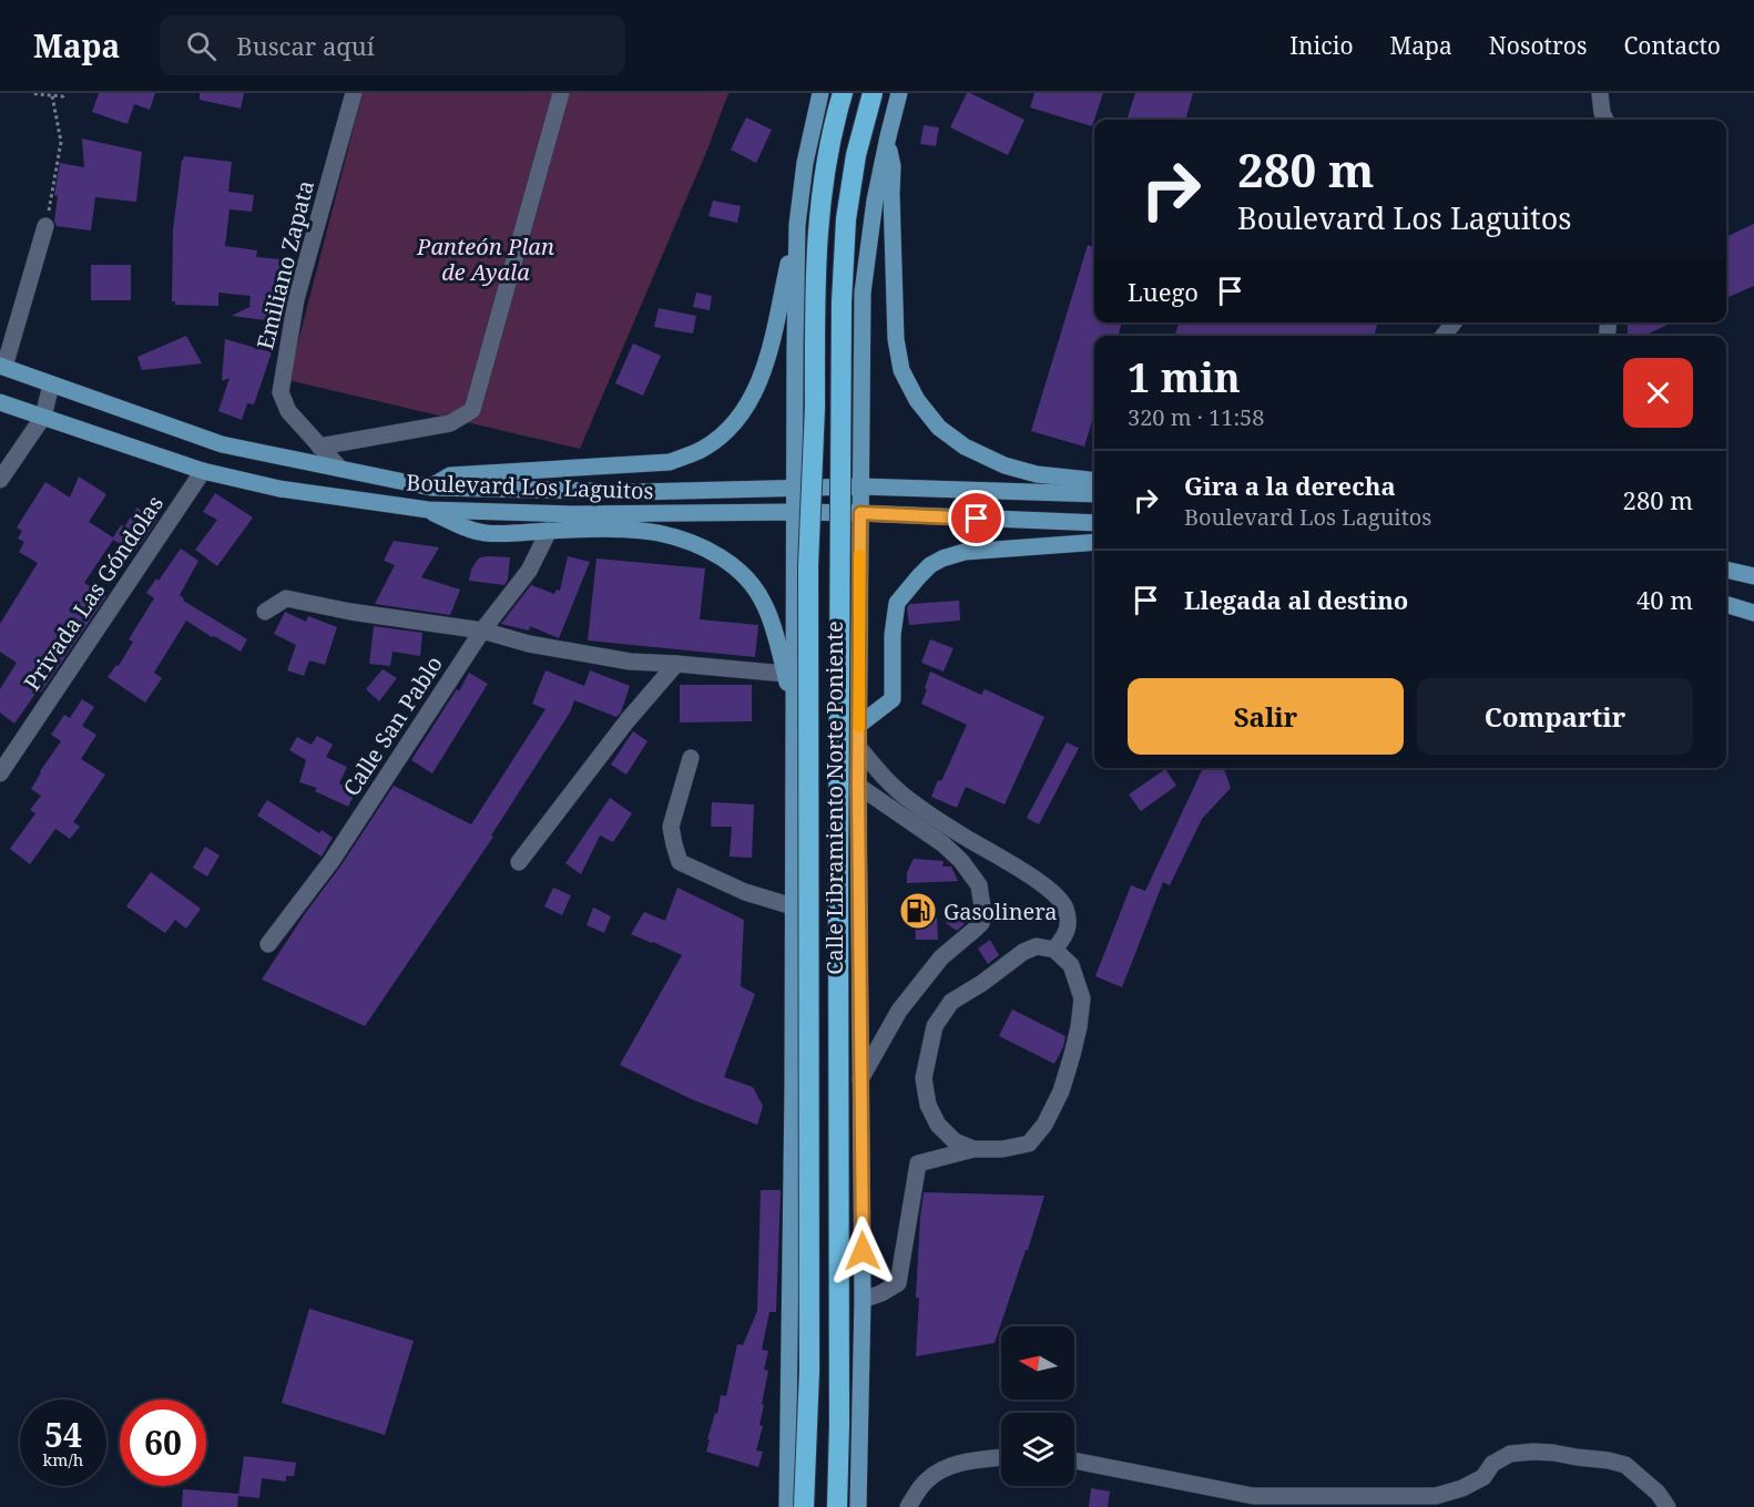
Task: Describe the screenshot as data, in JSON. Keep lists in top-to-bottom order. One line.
{"streets":{"highway":["Calle Libramiento Norte Poniente"],"main road":["Boulevard Los Laguitos"],"street":["Emiliano Zapata","Privada Las Góndolas","Calle San Pablo"]},"crossings":[["Boulevard Los Laguitos","Privada Las Góndolas"],["Boulevard Los Laguitos","Calle Libramiento Norte Poniente"]],"parks":["Panteón Plan de Ayala"],"places":{"fuel station":["Gasolinera"]},"north":"left","page":{"header":"Mapa","search":"Buscar aquí","nav":["Inicio","Mapa","Nosotros","Contacto"],"turn":["280 m","Boulevard Los Laguitos"],"then":"Luego","heading":["1 min","320 m · 11:58"],"list":[{"name":"Gira a la derecha","note":"Boulevard Los Laguitos","value":"280 m"},{"name":"Llegada al destino","value":"40 m"}],"buttons":["Salir","Compartir"],"speed":"54 km/h","limit":"60"}}
